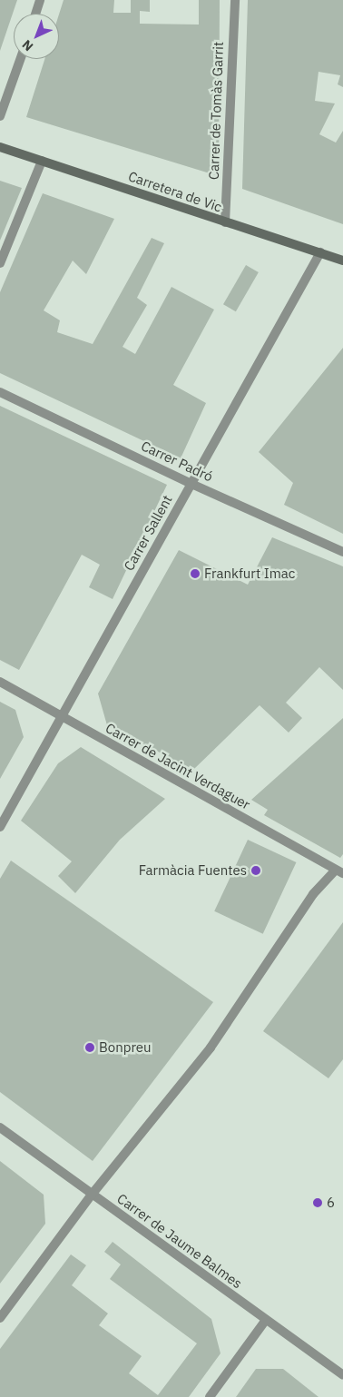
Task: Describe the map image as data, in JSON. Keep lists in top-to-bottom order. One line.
{"streets":{"main road":["Carretera de Vic"],"street":["Carrer de Tomàs Garrit","Carrer Padró","Carrer Sallent","Carrer de Jacint Verdaguer","Carrer de Jaume Balmes"]},"crossings":[["Carrer de Tomàs Garrit","Carretera de Vic"],["Carretera de Vic","Carrer Sallent"],["Carrer Padró","Carrer Sallent"],["Carrer Sallent","Carrer de Jacint Verdaguer"]],"places":["Frankfurt Imac","Farmàcia Fuentes","Bonpreu","6"],"north":"bottom left"}
